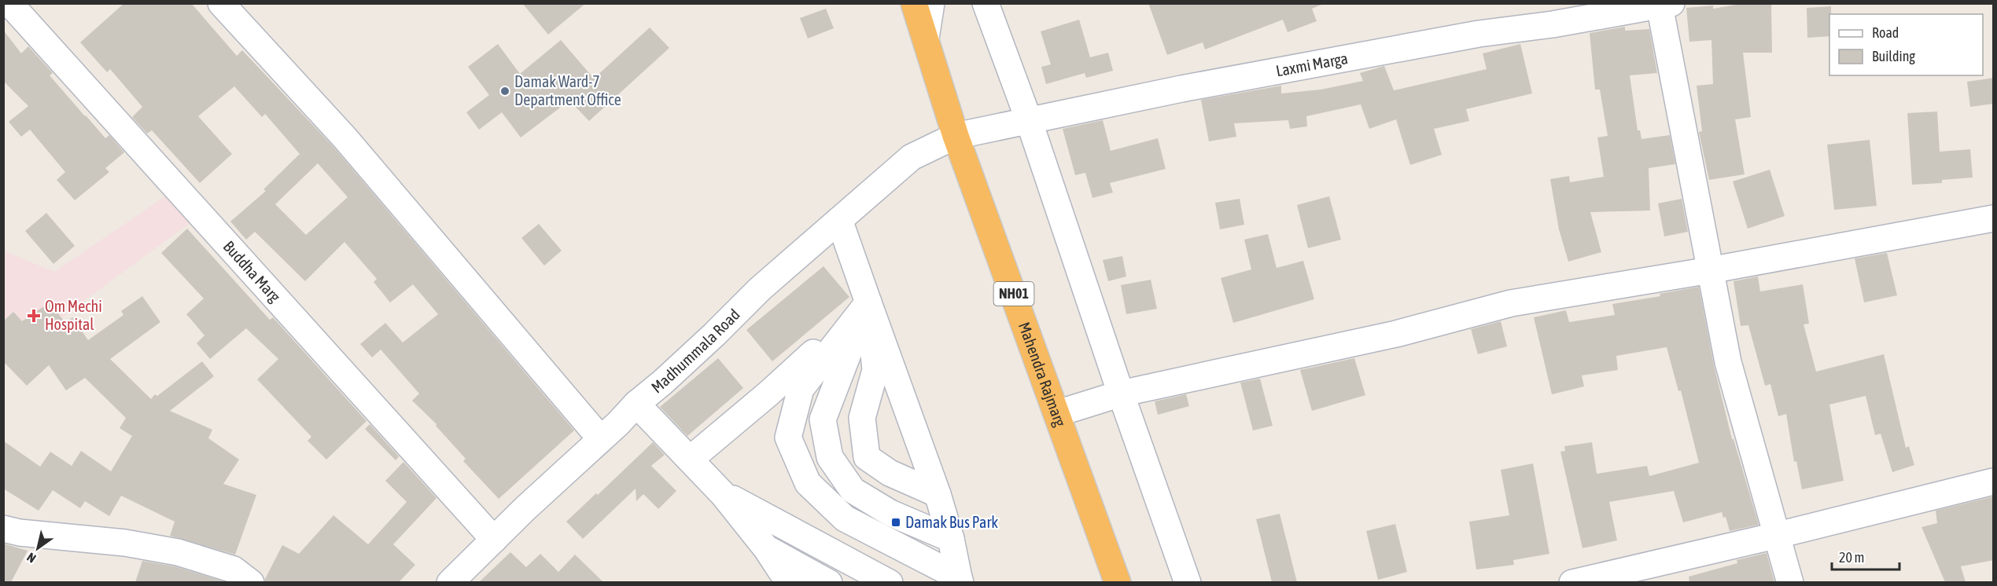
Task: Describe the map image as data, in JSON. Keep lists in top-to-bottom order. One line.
{"streets":{"highway":["NH01","Mahendra Rajmarg"],"street":["Laxmi Marga","Buddha Marg","Madhummala Road"]},"crossings":[["Laxmi Marga","Madhummala Road"],["Laxmi Marga","Mahendra Rajmarg"],["Buddha Marg","Madhummala Road"],["Madhummala Road","Mahendra Rajmarg"]],"places":{"other":["Damak Ward-7 Department Office"],"health":["Om Mechi Hospital"],"transit":["Damak Bus Park"]},"legend":["Road","Building"],"scale_bar":"20 m","north":"bottom left"}
